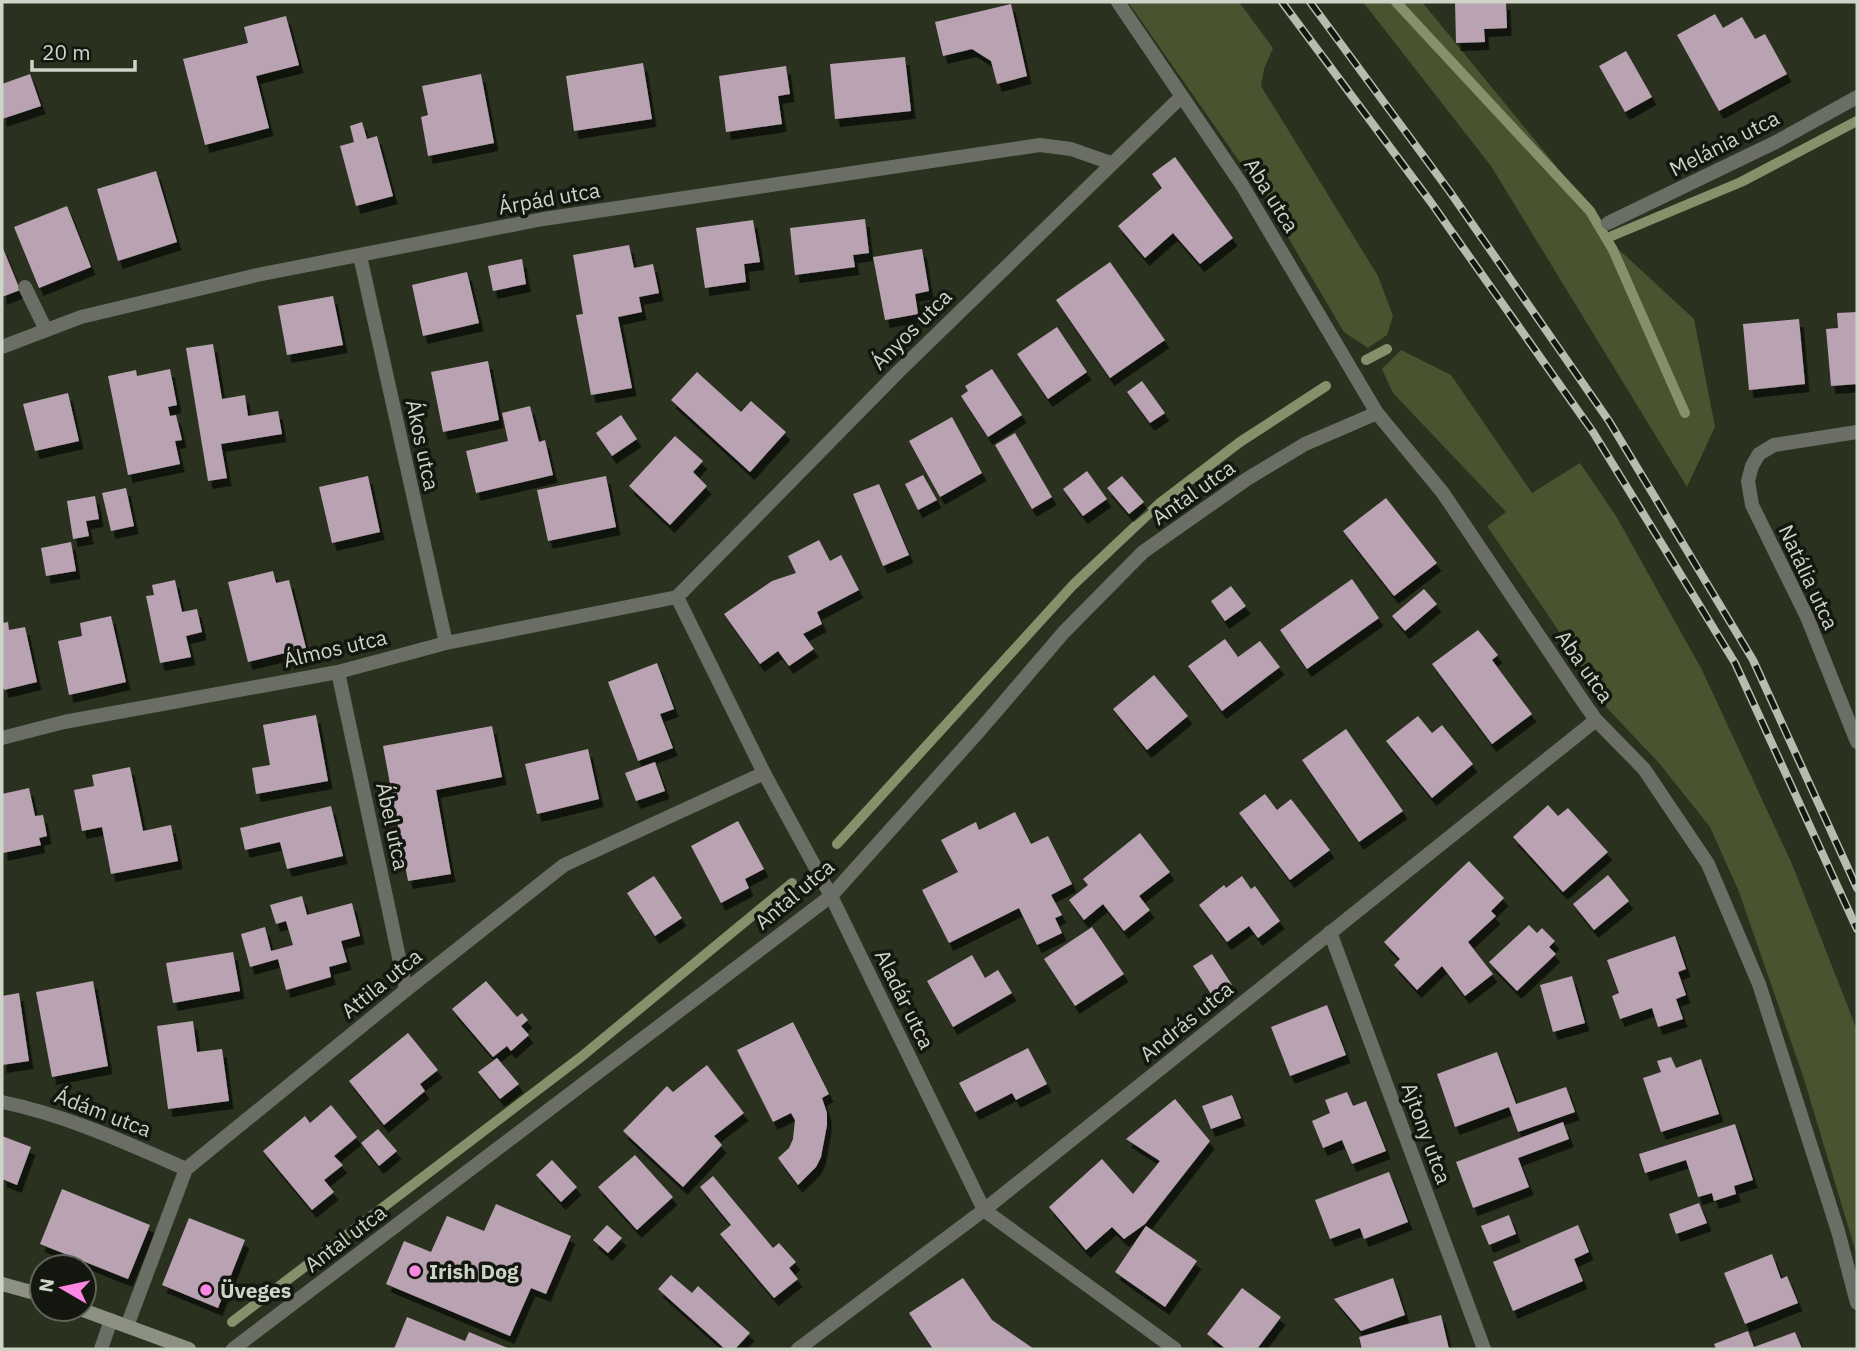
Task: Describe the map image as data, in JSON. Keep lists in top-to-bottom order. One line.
{"streets":{"street":["Melánia utca","Aba utca","Árpád utca","Ányos utca","Ákos utca","Antal utca","Natália utca","Álmos utca","Ábel utca","Attila utca","Aladár utca","András utca","Ádám utca","Ajtony utca"]},"crossings":[["Aba utca","Ányos utca"],["Aba utca","Antal utca"],["Aba utca","András utca"],["Árpád utca","Ányos utca"],["Árpád utca","Ákos utca"],["Ányos utca","Álmos utca"],["Ányos utca","Aladár utca"],["Ákos utca","Álmos utca"],["Antal utca","Aladár utca"],["Álmos utca","Ábel utca"],["Álmos utca","Aladár utca"],["Ábel utca","Attila utca"],["Attila utca","Aladár utca"],["Attila utca","Ádám utca"],["Aladár utca","András utca"],["András utca","Ajtony utca"]],"places":["Irish Dog","Üveges"],"scale_bar":"20 m","north":"left"}
